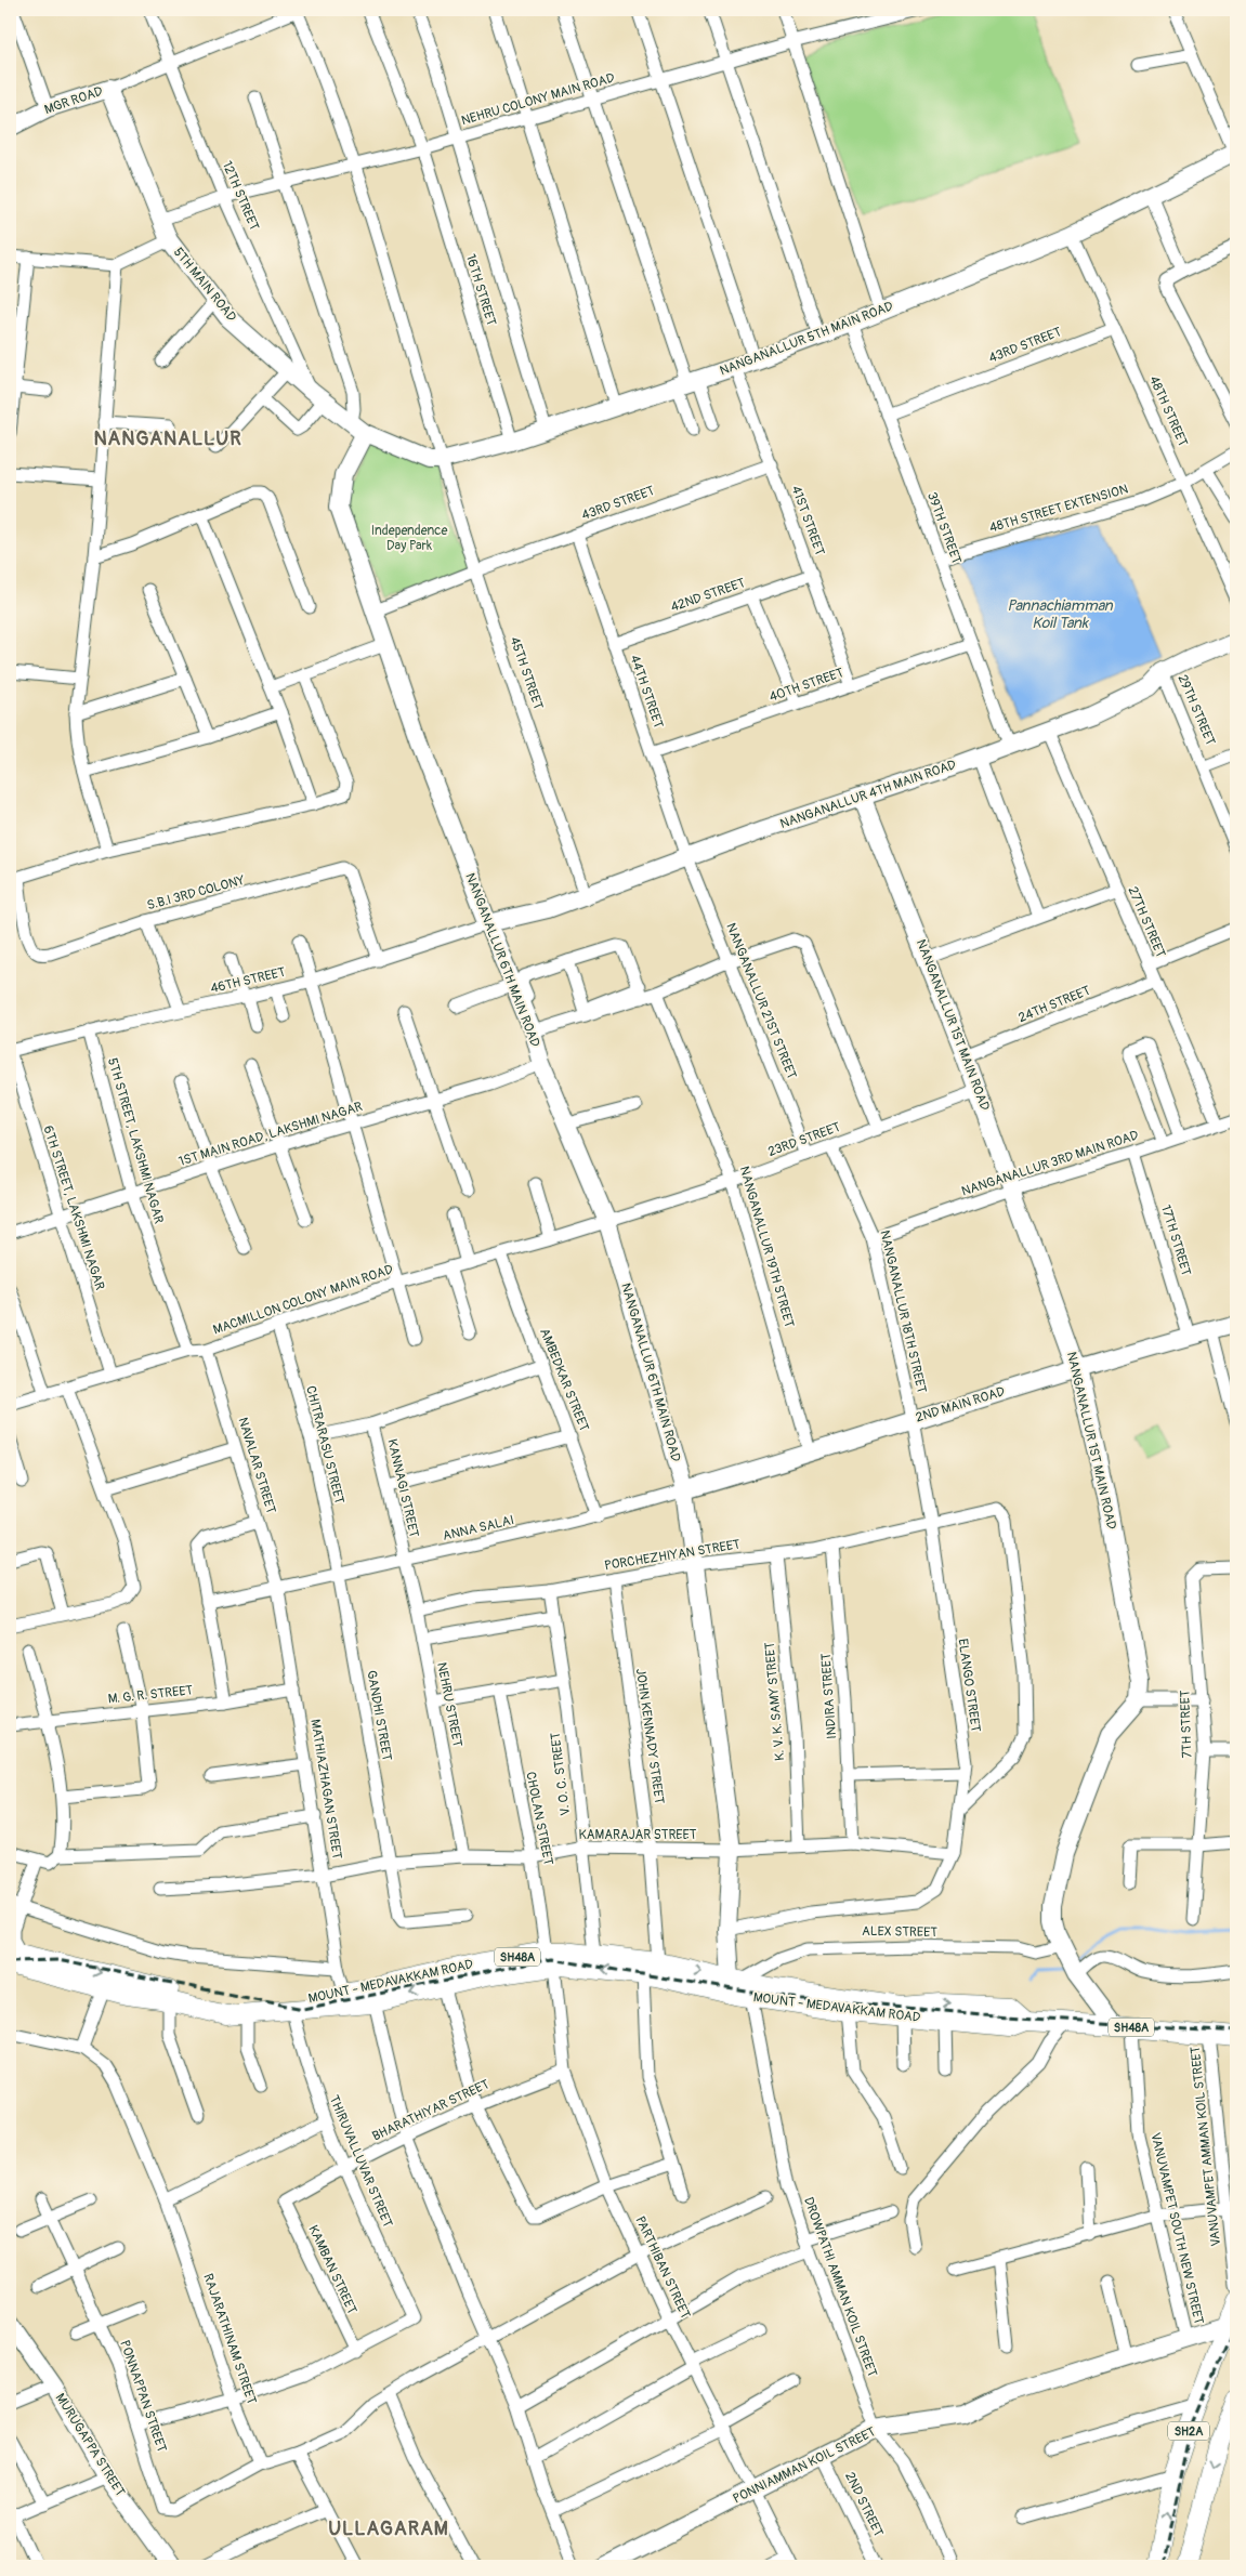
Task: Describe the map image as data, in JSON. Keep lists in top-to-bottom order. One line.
{"streets":{"main road":["SH48A","MOUNT - MEDAVAKKAM ROAD","SH2A"],"street":["NEHRU COLONY MAIN ROAD","MGR ROAD","12TH STREET","5TH MAIN ROAD","16TH STREET","NANGANALLUR 5TH MAIN ROAD","43RD STREET","48TH STREET","48TH STREET EXTENSION","41ST STREET","39TH STREET","42ND STREET","45TH STREET","40TH STREET","44TH STREET","29TH STREET","NANGANALLUR 4TH MAIN ROAD","S.B.I 3RD COLONY","27TH STREET","NANGANALLUR 6TH MAIN ROAD","46TH STREET","NANGANALLUR 21ST STREET","24TH STREET","NANGANALLUR 1ST MAIN ROAD","1ST MAIN ROAD, LAKSHMI NAGAR","23RD STREET","5TH STREET, LAKSHMI NAGAR","NANGANALLUR 3RD MAIN ROAD","6TH STREET, LAKSHMI NAGAR","17TH STREET","NANGANALLUR 19TH STREET","MACMILLON COLONY MAIN ROAD","NANGANALLUR 18TH STREET","AMBEDKAR STREET","2ND MAIN ROAD","CHITRARASU STREET","NAVALAR STREET","KANNAGI STREET","ANNA SALAI","PORCHEZHIYAN STREET","ELANGO STREET","M. G. R. STREET","INDIRA STREET","K. V. K. SAMY STREET","NEHRU STREET","GANDHI STREET","7TH STREET","JOHN KENNADY STREET","V. O. C. STREET","MATHIAZHAGAN STREET","CHOLAN STREET","KAMARAJAR STREET","ALEX STREET","BHARATHIYAR STREET","VANUVAMPET AMMAN KOIL STREET","THIRUVALLUVAR STREET","VANUVAMPET SOUTH NEW STREET","PARTHIBAN STREET","KAMBAN STREET","DROWPATHI AMMAN KOIL STREET","RAJARATHINAM STREET","PONNAPPAN STREET","MURUGAPPA STREET","PONNIAMMAN KOIL STREET","2ND STREET"]},"crossings":[["NEHRU COLONY MAIN ROAD","12TH STREET"],["NEHRU COLONY MAIN ROAD","5TH MAIN ROAD"],["NEHRU COLONY MAIN ROAD","16TH STREET"],["NEHRU COLONY MAIN ROAD","45TH STREET"],["MGR ROAD","5TH MAIN ROAD"],["12TH STREET","5TH MAIN ROAD"],["5TH MAIN ROAD","NANGANALLUR 5TH MAIN ROAD"],["5TH MAIN ROAD","NANGANALLUR 6TH MAIN ROAD"],["16TH STREET","NANGANALLUR 5TH MAIN ROAD"],["NANGANALLUR 5TH MAIN ROAD","48TH STREET"],["NANGANALLUR 5TH MAIN ROAD","41ST STREET"],["NANGANALLUR 5TH MAIN ROAD","39TH STREET"],["NANGANALLUR 5TH MAIN ROAD","45TH STREET"],["NANGANALLUR 5TH MAIN ROAD","NANGANALLUR 6TH MAIN ROAD"],["43RD STREET","48TH STREET"],["43RD STREET","41ST STREET"],["43RD STREET","39TH STREET"],["43RD STREET","45TH STREET"],["43RD STREET","44TH STREET"],["43RD STREET","NANGANALLUR 6TH MAIN ROAD"],["48TH STREET","48TH STREET EXTENSION"],["48TH STREET EXTENSION","39TH STREET"],["41ST STREET","42ND STREET"],["41ST STREET","40TH STREET"],["39TH STREET","40TH STREET"],["39TH STREET","NANGANALLUR 4TH MAIN ROAD"],["42ND STREET","44TH STREET"],["45TH STREET","NANGANALLUR 4TH MAIN ROAD"],["40TH STREET","44TH STREET"],["44TH STREET","NANGANALLUR 4TH MAIN ROAD"],["44TH STREET","NANGANALLUR 21ST STREET"],["29TH STREET","NANGANALLUR 4TH MAIN ROAD"],["NANGANALLUR 4TH MAIN ROAD","27TH STREET"],["NANGANALLUR 4TH MAIN ROAD","NANGANALLUR 6TH MAIN ROAD"],["NANGANALLUR 4TH MAIN ROAD","46TH STREET"],["NANGANALLUR 4TH MAIN ROAD","NANGANALLUR 21ST STREET"],["NANGANALLUR 4TH MAIN ROAD","NANGANALLUR 1ST MAIN ROAD"],["S.B.I 3RD COLONY","46TH STREET"],["27TH STREET","24TH STREET"],["27TH STREET","NANGANALLUR 3RD MAIN ROAD"],["NANGANALLUR 6TH MAIN ROAD","46TH STREET"],["NANGANALLUR 6TH MAIN ROAD","1ST MAIN ROAD, LAKSHMI NAGAR"],["NANGANALLUR 6TH MAIN ROAD","23RD STREET"],["NANGANALLUR 6TH MAIN ROAD","MACMILLON COLONY MAIN ROAD"],["NANGANALLUR 6TH MAIN ROAD","2ND MAIN ROAD"],["NANGANALLUR 6TH MAIN ROAD","ANNA SALAI"],["NANGANALLUR 6TH MAIN ROAD","PORCHEZHIYAN STREET"],["NANGANALLUR 6TH MAIN ROAD","ELANGO STREET"],["NANGANALLUR 6TH MAIN ROAD","KAMARAJAR STREET"],["NANGANALLUR 6TH MAIN ROAD","ALEX STREET"],["NANGANALLUR 6TH MAIN ROAD","MOUNT - MEDAVAKKAM ROAD"],["46TH STREET","5TH STREET, LAKSHMI NAGAR"],["46TH STREET","6TH STREET, LAKSHMI NAGAR"],["NANGANALLUR 21ST STREET","23RD STREET"],["24TH STREET","NANGANALLUR 1ST MAIN ROAD"],["NANGANALLUR 1ST MAIN ROAD","23RD STREET"],["NANGANALLUR 1ST MAIN ROAD","NANGANALLUR 3RD MAIN ROAD"],["NANGANALLUR 1ST MAIN ROAD","2ND MAIN ROAD"],["1ST MAIN ROAD, LAKSHMI NAGAR","5TH STREET, LAKSHMI NAGAR"],["1ST MAIN ROAD, LAKSHMI NAGAR","6TH STREET, LAKSHMI NAGAR"],["23RD STREET","NANGANALLUR 19TH STREET"],["23RD STREET","MACMILLON COLONY MAIN ROAD"],["23RD STREET","NANGANALLUR 18TH STREET"],["5TH STREET, LAKSHMI NAGAR","MACMILLON COLONY MAIN ROAD"],["NANGANALLUR 3RD MAIN ROAD","17TH STREET"],["NANGANALLUR 3RD MAIN ROAD","NANGANALLUR 18TH STREET"],["6TH STREET, LAKSHMI NAGAR","MACMILLON COLONY MAIN ROAD"],["17TH STREET","2ND MAIN ROAD"],["NANGANALLUR 19TH STREET","2ND MAIN ROAD"],["MACMILLON COLONY MAIN ROAD","AMBEDKAR STREET"],["MACMILLON COLONY MAIN ROAD","CHITRARASU STREET"],["MACMILLON COLONY MAIN ROAD","NAVALAR STREET"],["NANGANALLUR 18TH STREET","2ND MAIN ROAD"],["NANGANALLUR 18TH STREET","PORCHEZHIYAN STREET"],["NANGANALLUR 18TH STREET","ELANGO STREET"],["AMBEDKAR STREET","ANNA SALAI"],["2ND MAIN ROAD","ANNA SALAI"],["CHITRARASU STREET","ANNA SALAI"],["CHITRARASU STREET","GANDHI STREET"],["NAVALAR STREET","ANNA SALAI"],["NAVALAR STREET","MATHIAZHAGAN STREET"],["KANNAGI STREET","ANNA SALAI"],["KANNAGI STREET","NEHRU STREET"],["ANNA SALAI","NEHRU STREET"],["ANNA SALAI","GANDHI STREET"],["ANNA SALAI","MATHIAZHAGAN STREET"],["PORCHEZHIYAN STREET","ELANGO STREET"],["PORCHEZHIYAN STREET","INDIRA STREET"],["PORCHEZHIYAN STREET","K. V. K. SAMY STREET"],["PORCHEZHIYAN STREET","NEHRU STREET"],["PORCHEZHIYAN STREET","JOHN KENNADY STREET"],["PORCHEZHIYAN STREET","V. O. C. STREET"],["ELANGO STREET","KAMARAJAR STREET"],["M. G. R. STREET","MATHIAZHAGAN STREET"],["INDIRA STREET","KAMARAJAR STREET"],["K. V. K. SAMY STREET","KAMARAJAR STREET"],["NEHRU STREET","KAMARAJAR STREET"],["GANDHI STREET","KAMARAJAR STREET"],["JOHN KENNADY STREET","KAMARAJAR STREET"],["JOHN KENNADY STREET","MOUNT - MEDAVAKKAM ROAD"],["V. O. C. STREET","KAMARAJAR STREET"],["V. O. C. STREET","MOUNT - MEDAVAKKAM ROAD"],["MATHIAZHAGAN STREET","KAMARAJAR STREET"],["MATHIAZHAGAN STREET","MOUNT - MEDAVAKKAM ROAD"],["MATHIAZHAGAN STREET","BHARATHIYAR STREET"],["CHOLAN STREET","KAMARAJAR STREET"],["CHOLAN STREET","MOUNT - MEDAVAKKAM ROAD"],["CHOLAN STREET","PARTHIBAN STREET"],["ALEX STREET","MOUNT - MEDAVAKKAM ROAD"],["MOUNT - MEDAVAKKAM ROAD","VANUVAMPET AMMAN KOIL STREET"],["MOUNT - MEDAVAKKAM ROAD","THIRUVALLUVAR STREET"],["MOUNT - MEDAVAKKAM ROAD","VANUVAMPET SOUTH NEW STREET"],["MOUNT - MEDAVAKKAM ROAD","PARTHIBAN STREET"],["MOUNT - MEDAVAKKAM ROAD","DROWPATHI AMMAN KOIL STREET"],["BHARATHIYAR STREET","THIRUVALLUVAR STREET"],["BHARATHIYAR STREET","PARTHIBAN STREET"],["BHARATHIYAR STREET","KAMBAN STREET"],["VANUVAMPET AMMAN KOIL STREET","SH2A"],["THIRUVALLUVAR STREET","KAMBAN STREET"],["VANUVAMPET SOUTH NEW STREET","PONNIAMMAN KOIL STREET"],["PARTHIBAN STREET","PONNIAMMAN KOIL STREET"],["DROWPATHI AMMAN KOIL STREET","PONNIAMMAN KOIL STREET"],["RAJARATHINAM STREET","PONNAPPAN STREET"],["SH2A","PONNIAMMAN KOIL STREET"],["PONNIAMMAN KOIL STREET","2ND STREET"]],"districts":["NANGANALLUR","ULLAGARAM"],"water":["Pannachiamman Koil Tank"],"parks":["Independence Day Park"]}
